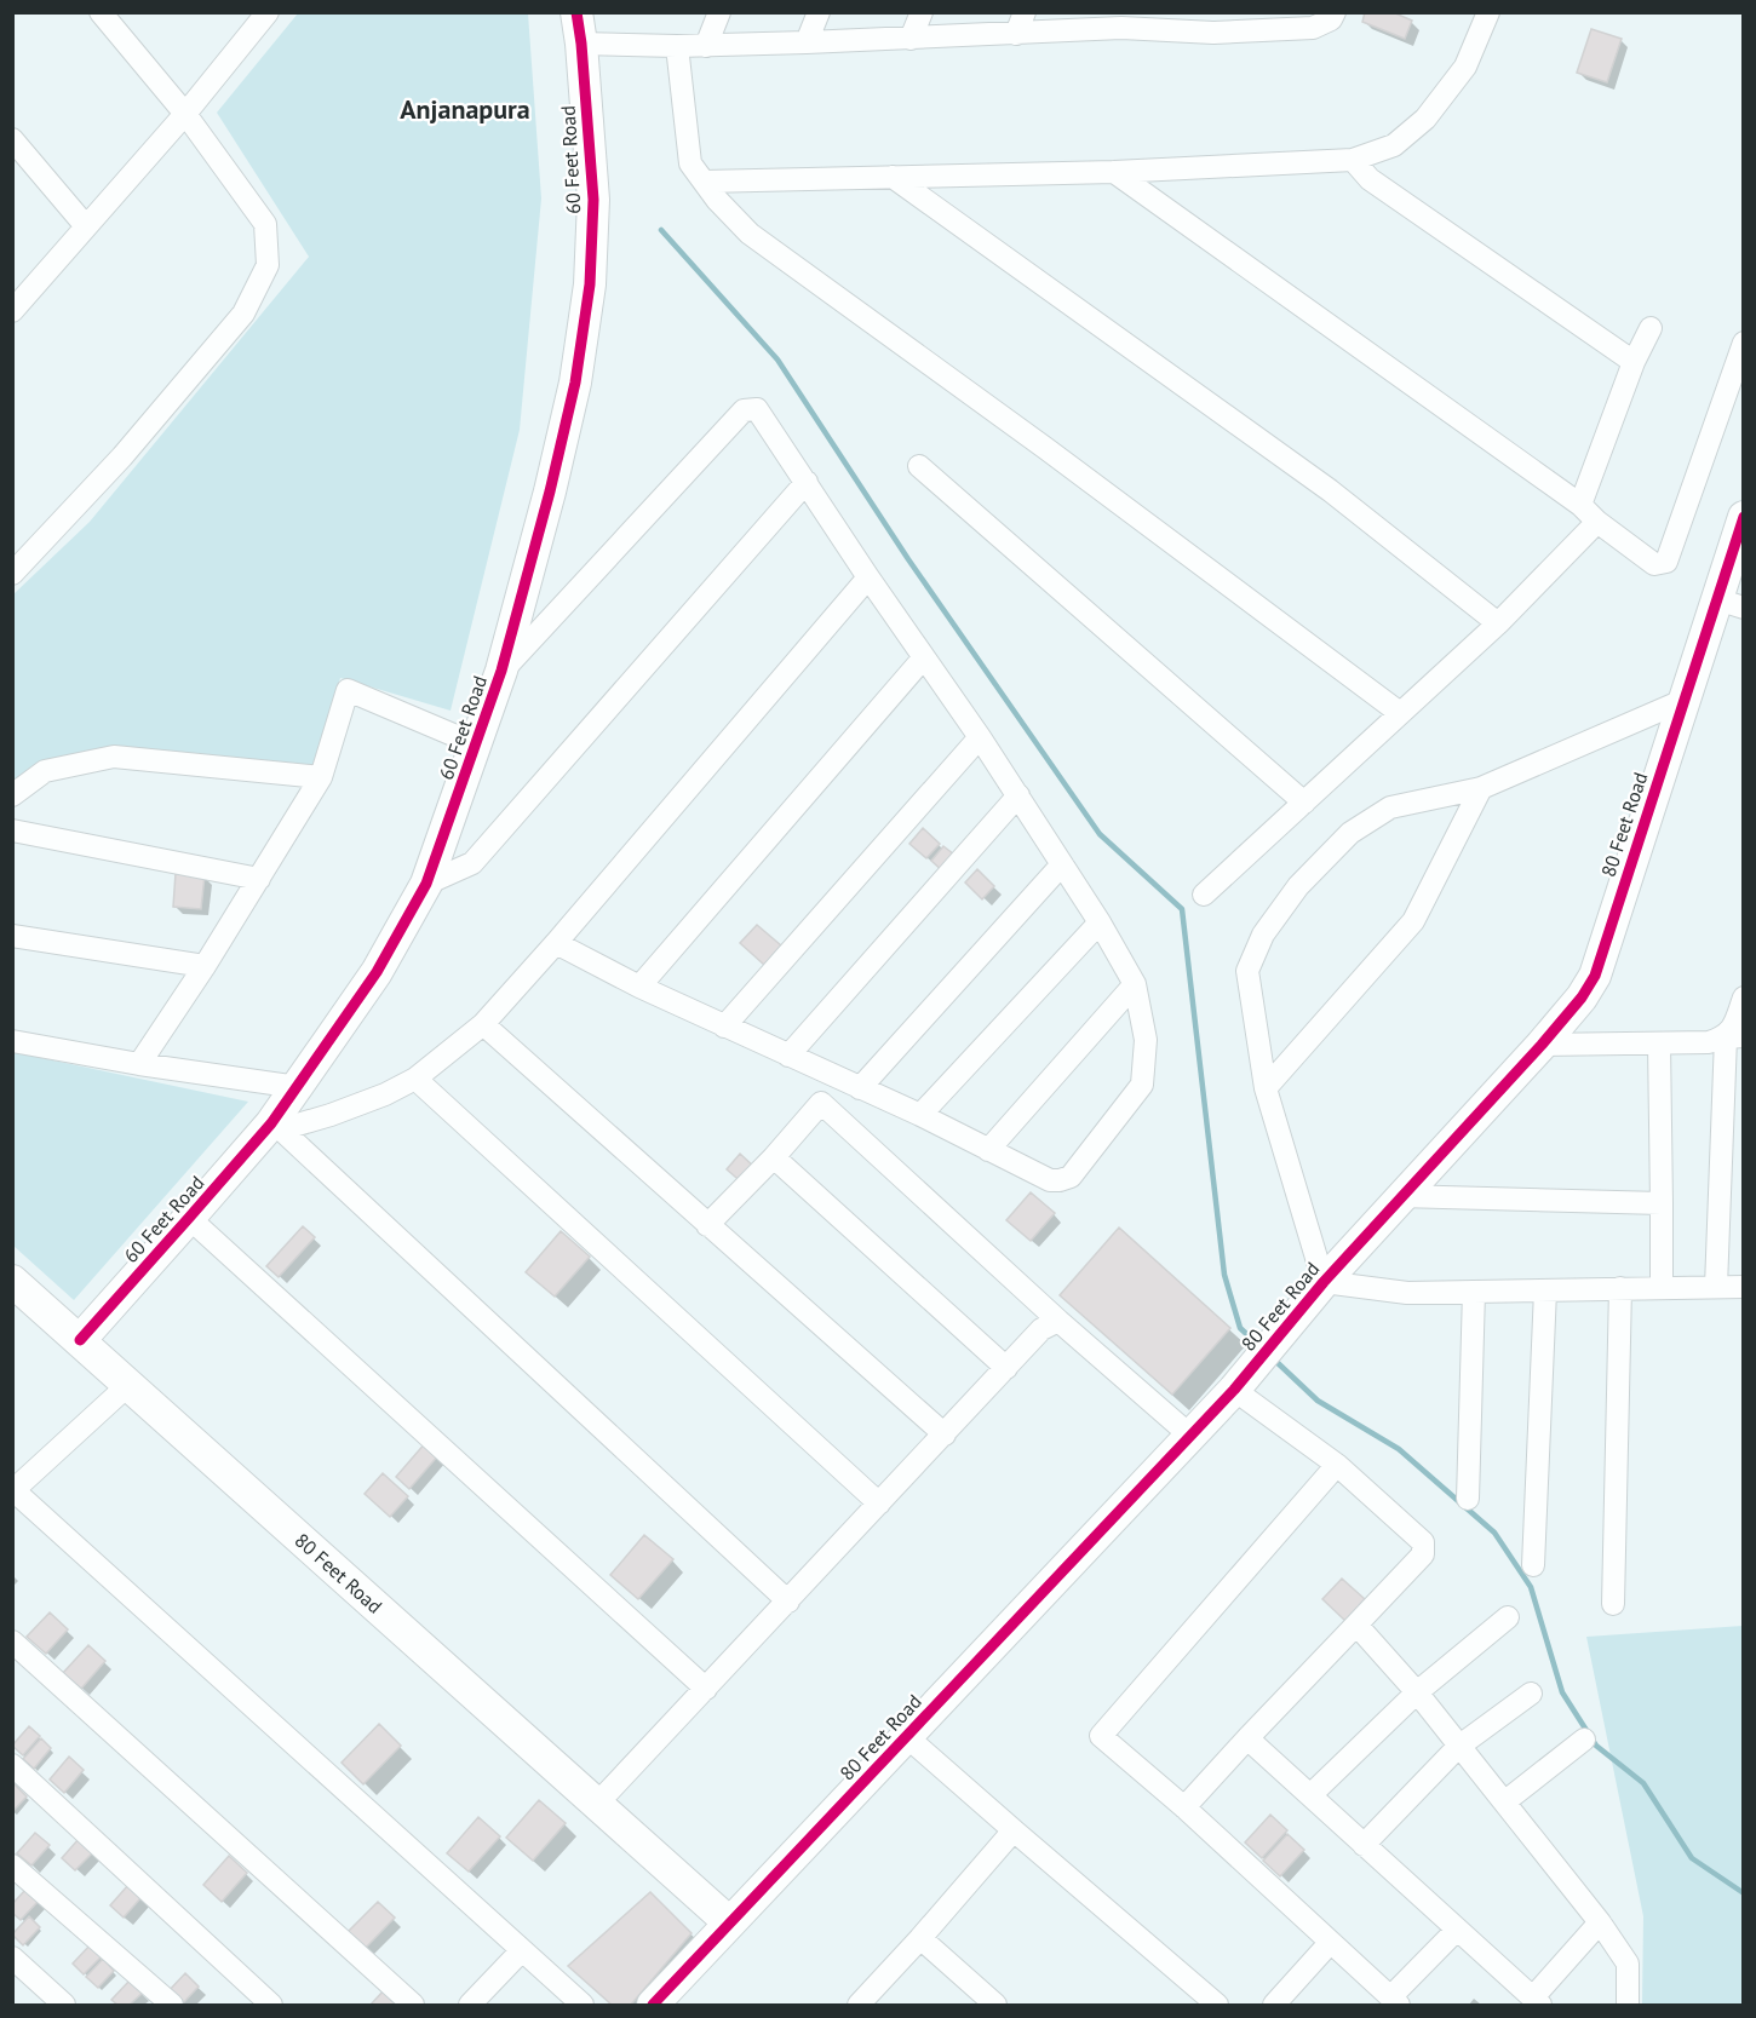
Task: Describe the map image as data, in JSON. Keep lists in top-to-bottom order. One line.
{"streets":{"street":["60 Feet Road","80 Feet Road"]},"crossings":[["60 Feet Road","80 Feet Road"]],"districts":["Anjanapura"]}
